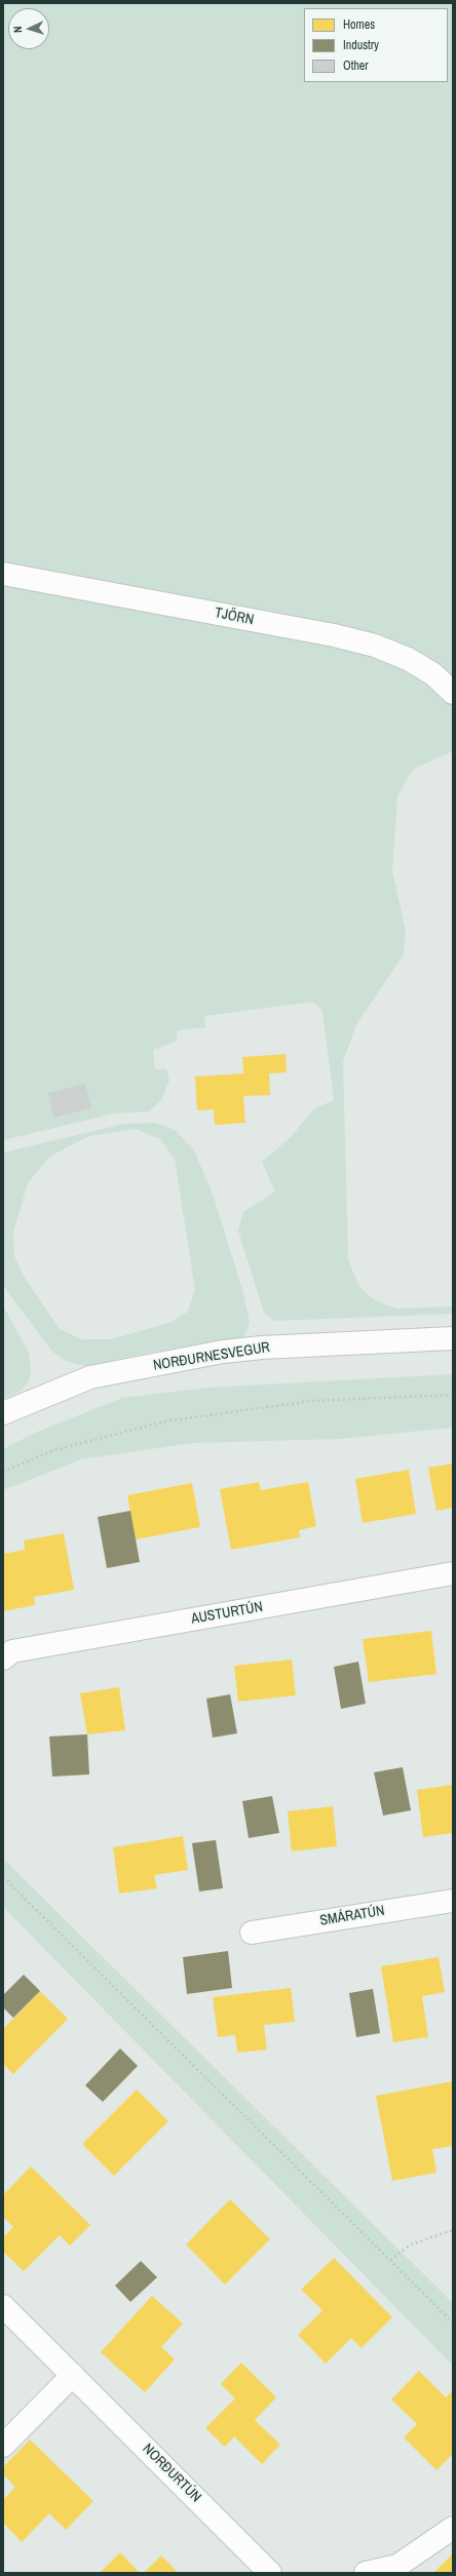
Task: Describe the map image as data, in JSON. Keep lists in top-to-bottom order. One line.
{"streets":{"street":["TJÖRN","NORÐURNESVEGUR","AUSTURTÚN","SMÁRATÚN","NORÐURTÚN"]},"legend":["Homes","Industry","Other"],"north":"left"}
